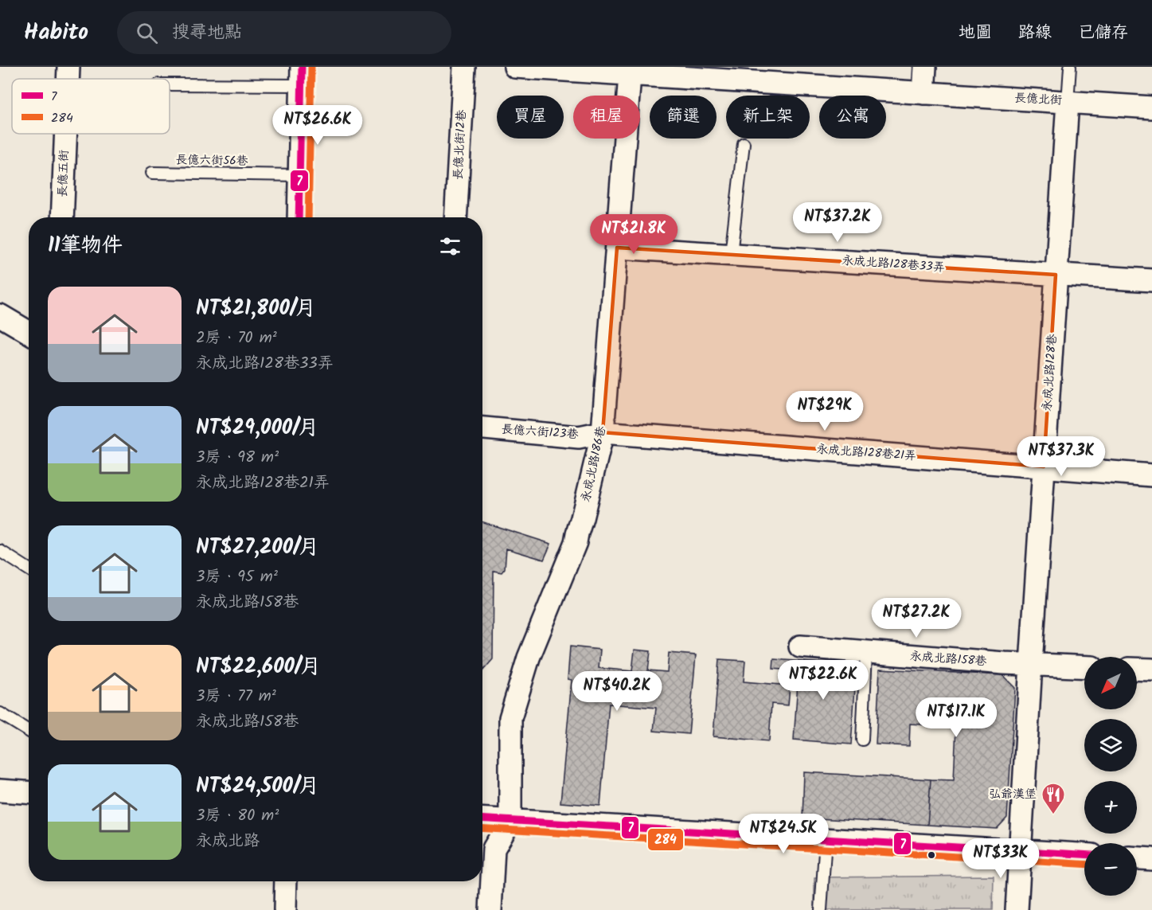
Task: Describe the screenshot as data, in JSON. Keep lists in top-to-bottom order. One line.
{"streets":{"street":["長億北街","長億北街12巷","長億五街","永成北路128巷33弄","永成北路128巷","長億六街123巷","永成北路128巷21弄","永成北路186巷","永成北路158巷"],"lane":["長億六街56巷"]},"crossings":[["長億北街","永成北路128巷"],["長億北街","永成北路186巷"],["永成北路128巷33弄","永成北路128巷"],["永成北路128巷33弄","永成北路186巷"],["永成北路128巷","永成北路128巷21弄"],["永成北路128巷","永成北路158巷"],["長億六街123巷","永成北路128巷21弄"],["長億六街123巷","永成北路186巷"],["永成北路128巷21弄","永成北路186巷"]],"places":{"restaurant":["弘爺漢堡"]},"lines":["transit line 7","transit line 284"],"legend":["7","284"],"north":"bottom left","page":{"header":"Habito","search":"搜尋地點","nav":["地圖","路線","已儲存"],"chip":["買屋","租屋","篩選","新上架","公寓"],"price":["NT$26.6K","NT$37.2K","NT$21.8K","NT$29K","NT$37.3K","NT$27.2K","NT$22.6K","NT$40.2K","NT$17.1K","NT$24.5K","NT$33K"],"heading":"11筆物件","list":[{"name":"NT$21,800/月","note":"2房 · 70 m² · 永成北路128巷33弄"},{"name":"NT$29,000/月","note":"3房 · 98 m² · 永成北路128巷21弄"},{"name":"NT$27,200/月","note":"3房 · 95 m² · 永成北路158巷"},{"name":"NT$22,600/月","note":"3房 · 77 m² · 永成北路158巷"},{"name":"NT$24,500/月","note":"3房 · 80 m² · 永成北路"}],"map_buttons":["+","−"]}}
